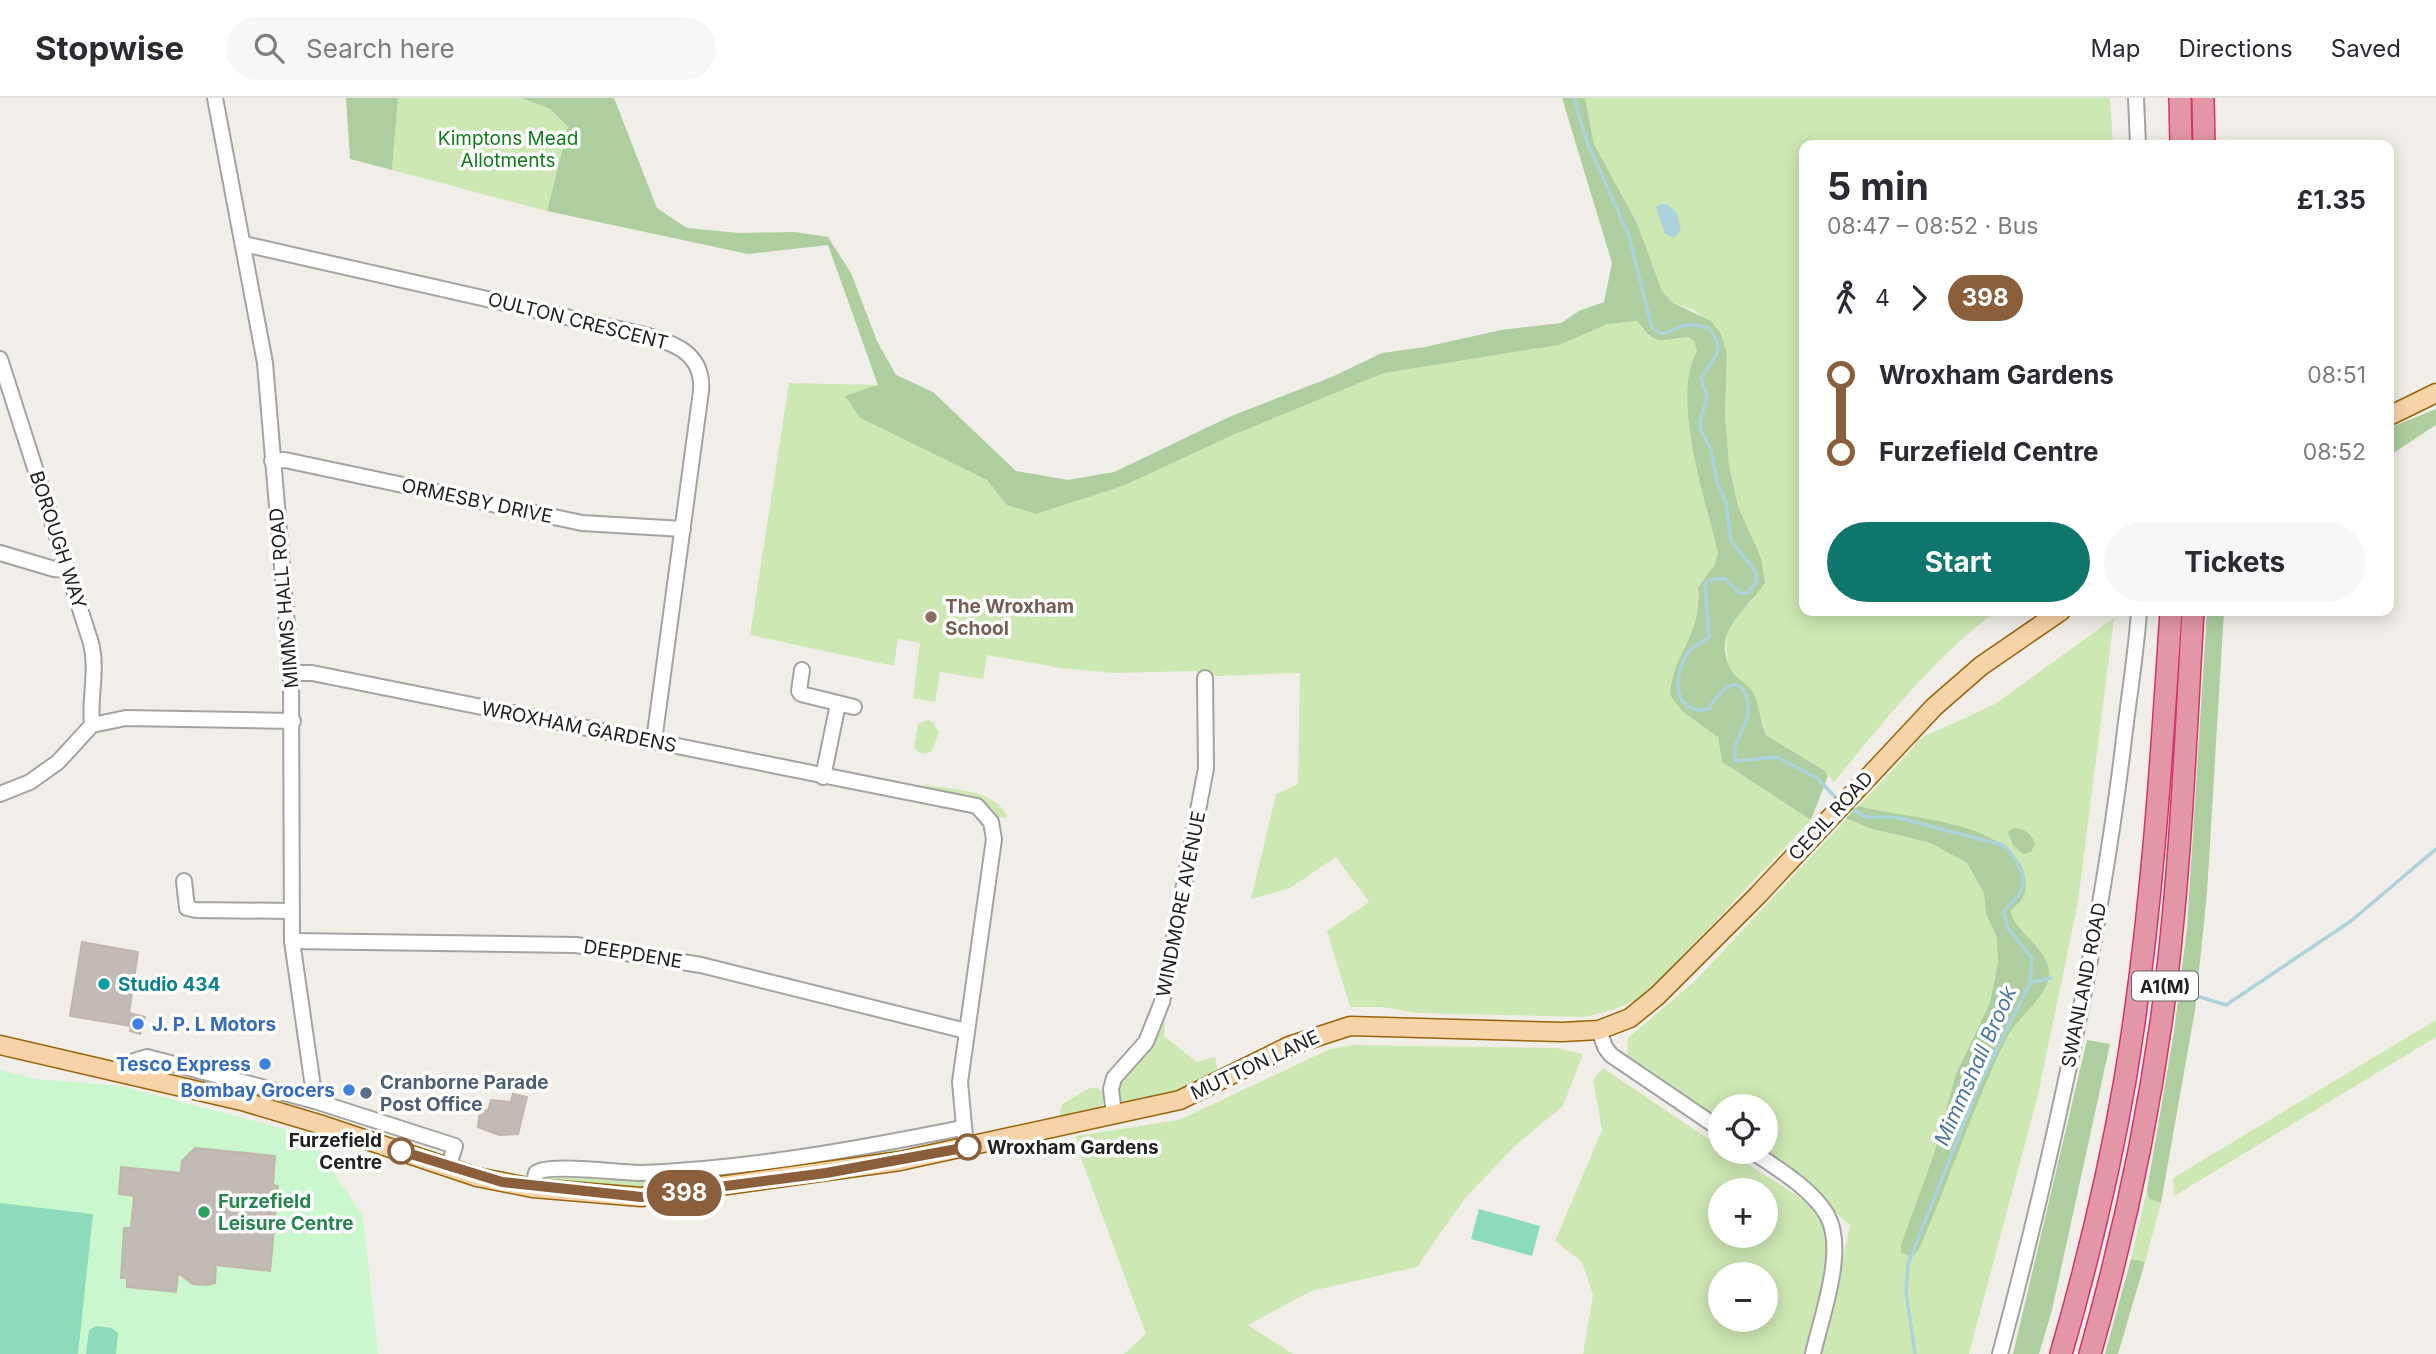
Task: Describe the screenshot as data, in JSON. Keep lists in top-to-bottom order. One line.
{"streets":{"highway":["A1(M)"],"main road":["CECIL ROAD","MUTTON LANE"],"street":["OULTON CRESCENT","ORMESBY DRIVE","BOROUGH WAY","MIMMS HALL ROAD","WROXHAM GARDENS","WINDMORE AVENUE","DEEPDENE","SWANLAND ROAD"]},"crossings":[["OULTON CRESCENT","ORMESBY DRIVE"],["OULTON CRESCENT","MIMMS HALL ROAD"],["OULTON CRESCENT","WROXHAM GARDENS"],["ORMESBY DRIVE","MIMMS HALL ROAD"],["MIMMS HALL ROAD","WROXHAM GARDENS"],["MIMMS HALL ROAD","DEEPDENE"],["WROXHAM GARDENS","DEEPDENE"],["WROXHAM GARDENS","MUTTON LANE"],["CECIL ROAD","MUTTON LANE"],["WINDMORE AVENUE","MUTTON LANE"]],"water":["Mimmshall Brook"],"parks":["Kimptons Mead Allotments"],"places":["The Wroxham School","Studio 434","J. P. L Motors","Tesco Express","Bombay Grocers","Cranborne Parade Post Office","Wroxham Gardens","Furzefield Centre","Furzefield Leisure Centre"],"lines":["bus line 398"],"page":{"header":"Stopwise","search":"Search here","nav":["Map","Directions","Saved"],"on_map":"398","heading":["5 min","08:47 – 08:52 · Bus","£1.35"],"legs":["4","398"],"list":[{"name":"Wroxham Gardens","value":"08:51"},{"name":"Furzefield Centre","value":"08:52"}],"buttons":["Start","Tickets"],"map_buttons":["+","−"]}}
